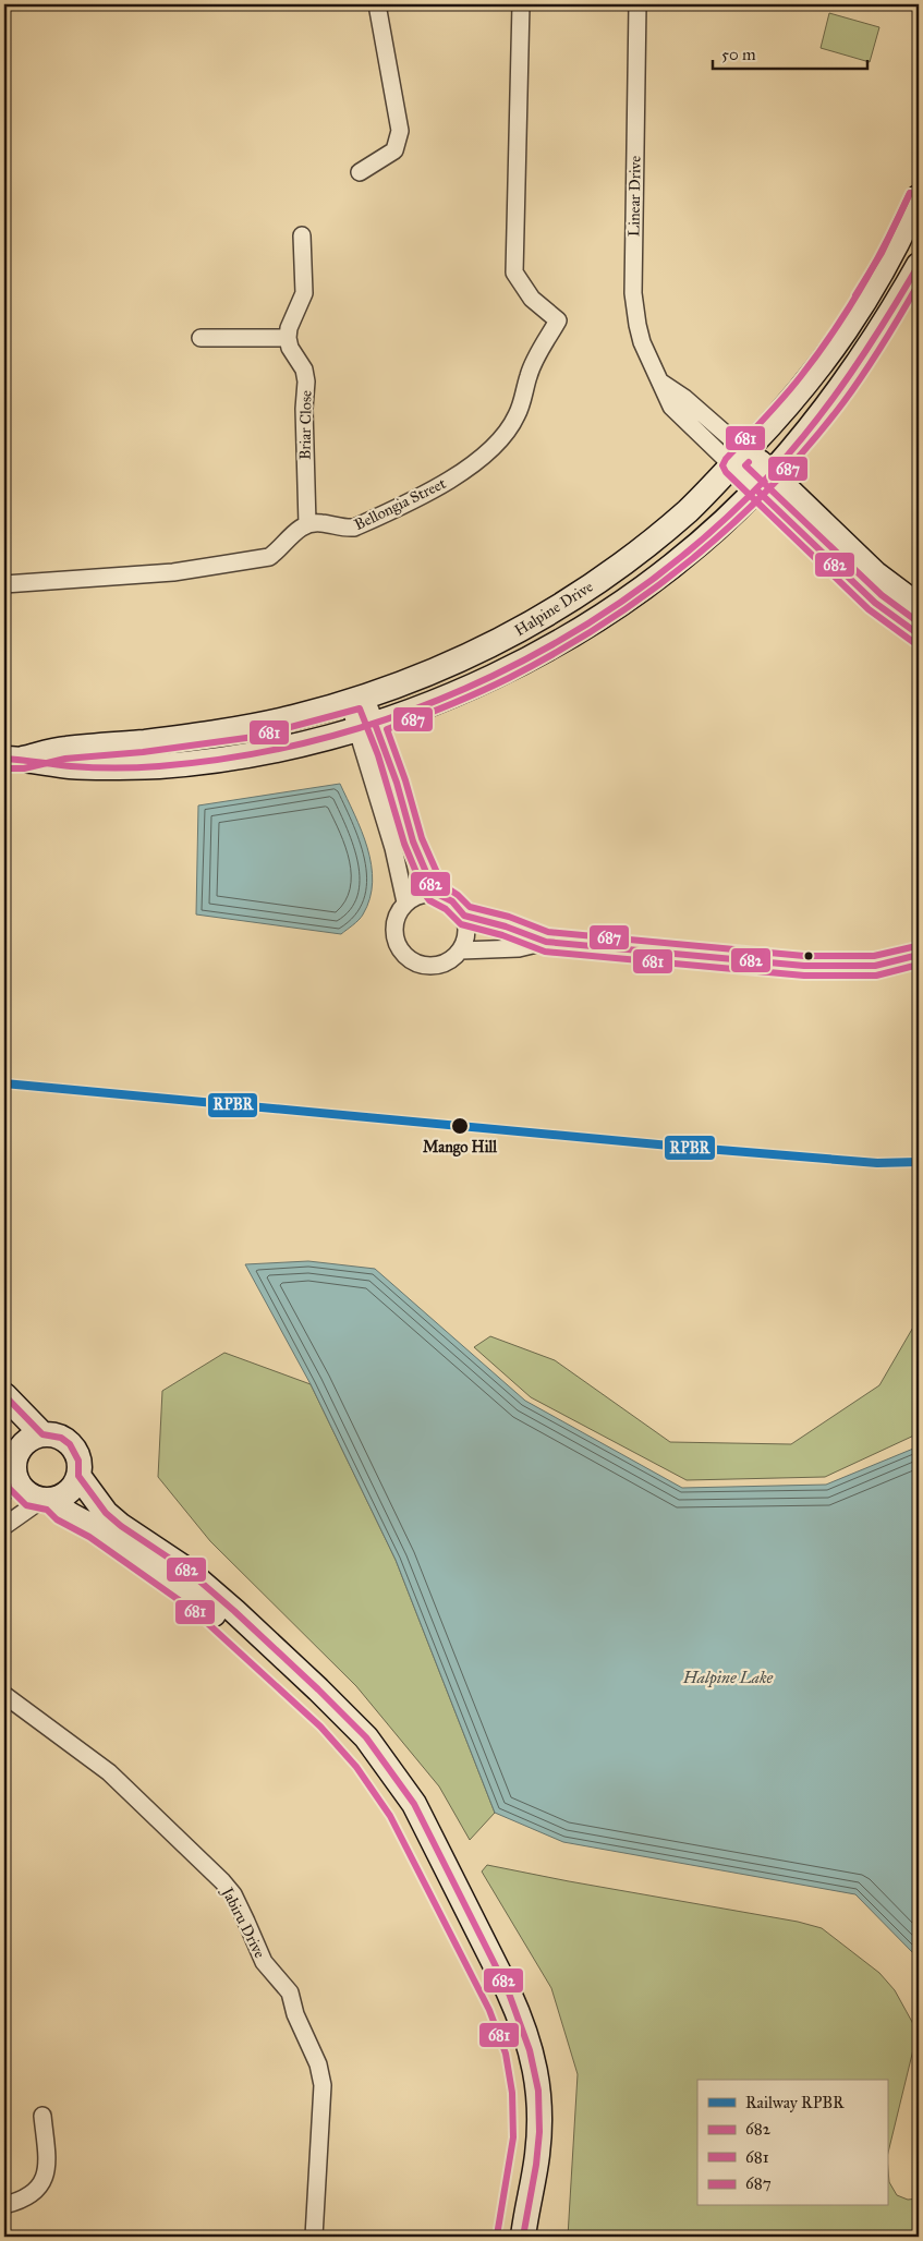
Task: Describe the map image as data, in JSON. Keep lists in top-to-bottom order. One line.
{"streets":{"main road":["Halpine Drive"],"street":["Linear Drive","Briar Close","Bellongia Street","Jabiru Drive"]},"crossings":[["Linear Drive","Halpine Drive"],["Briar Close","Bellongia Street"]],"water":["Halpine Lake"],"places":["Mango Hill"],"lines":["transit line 681","transit line 687","transit line 682","rail line RPBR"],"legend":["Railway RPBR","682","681","687"],"scale_bar":"50 m"}
